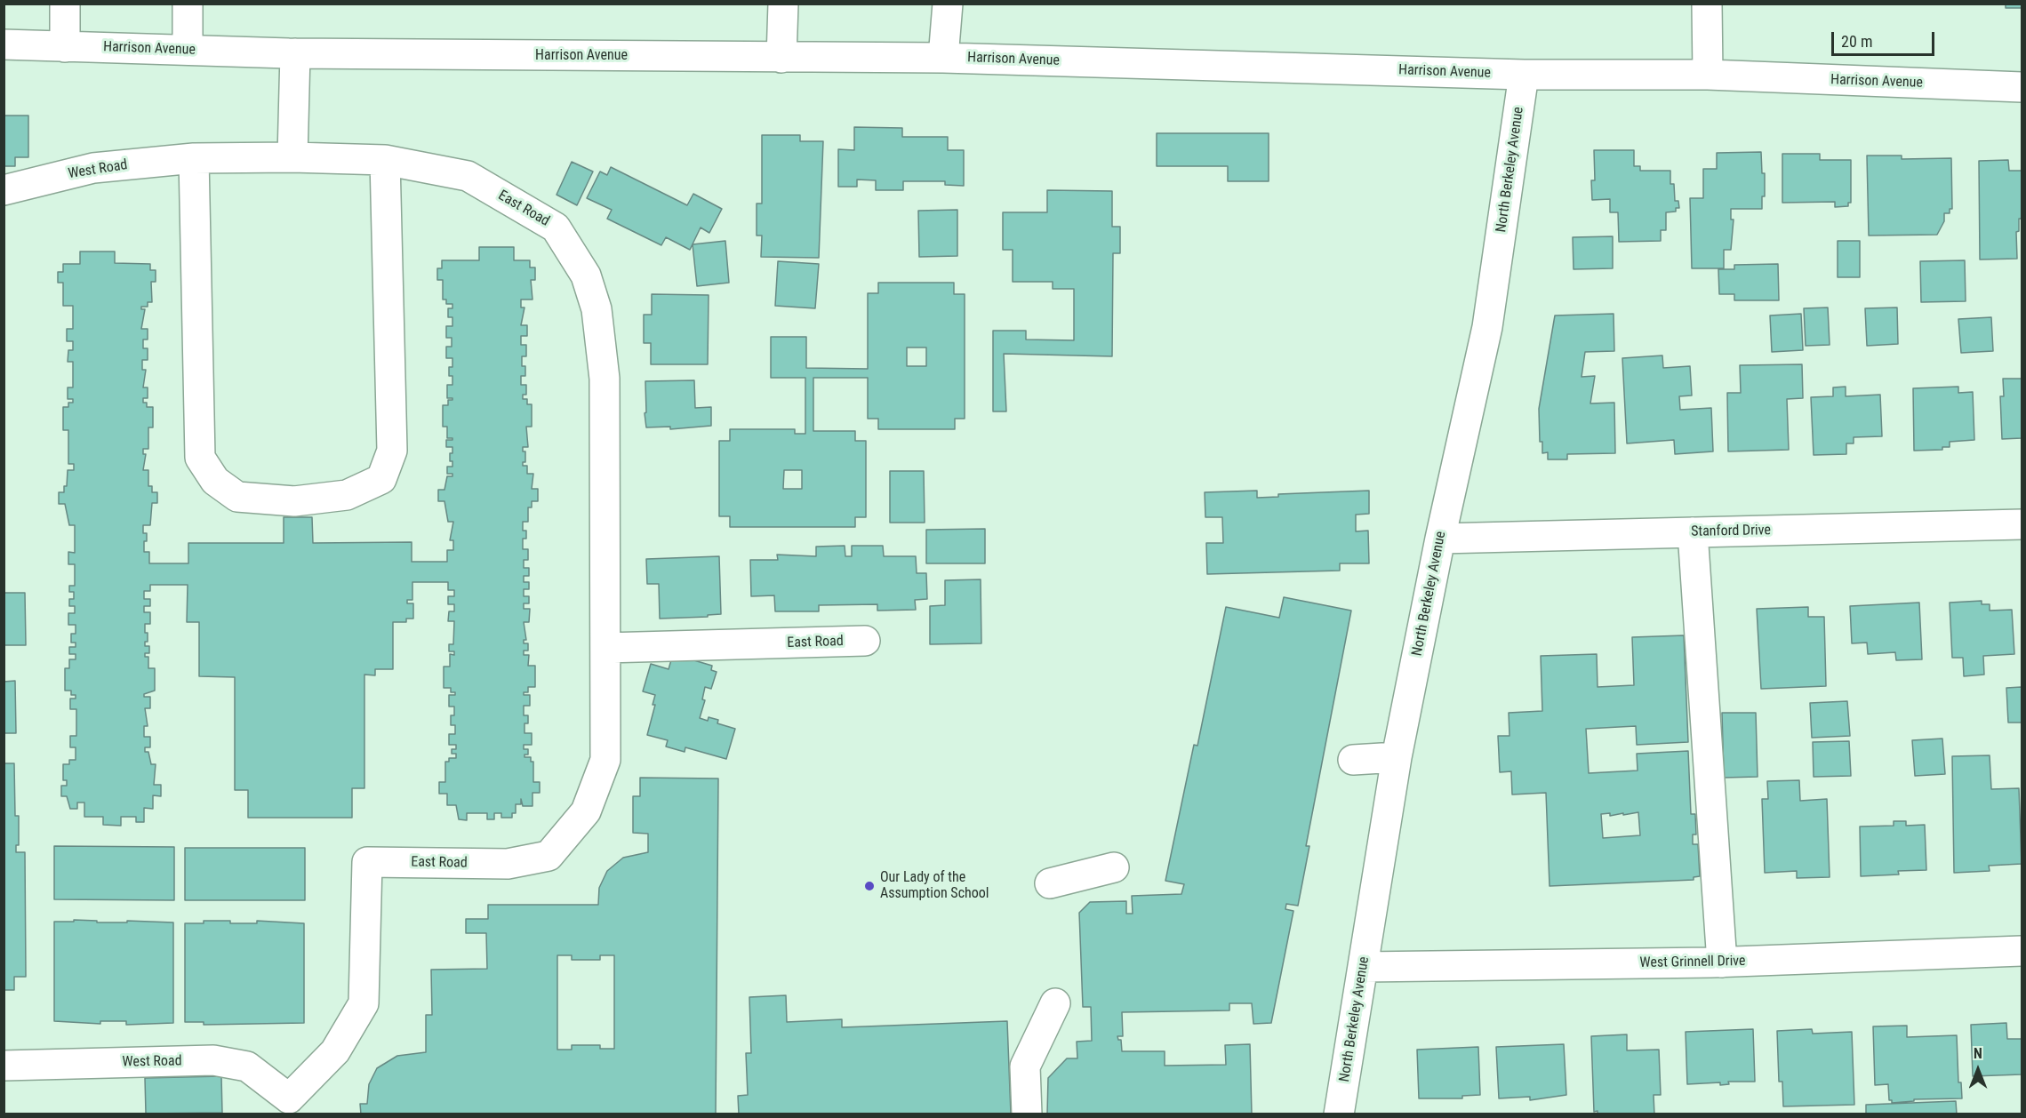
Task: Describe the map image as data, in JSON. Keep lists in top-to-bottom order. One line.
{"streets":{"street":["Harrison Avenue","West Road","North Berkeley Avenue","East Road","Stanford Drive","West Grinnell Drive"]},"crossings":[["Harrison Avenue","North Berkeley Avenue"],["West Road","East Road"],["North Berkeley Avenue","Stanford Drive"],["North Berkeley Avenue","West Grinnell Drive"]],"places":["Our Lady of the Assumption School"],"scale_bar":"20 m","north":"top"}
